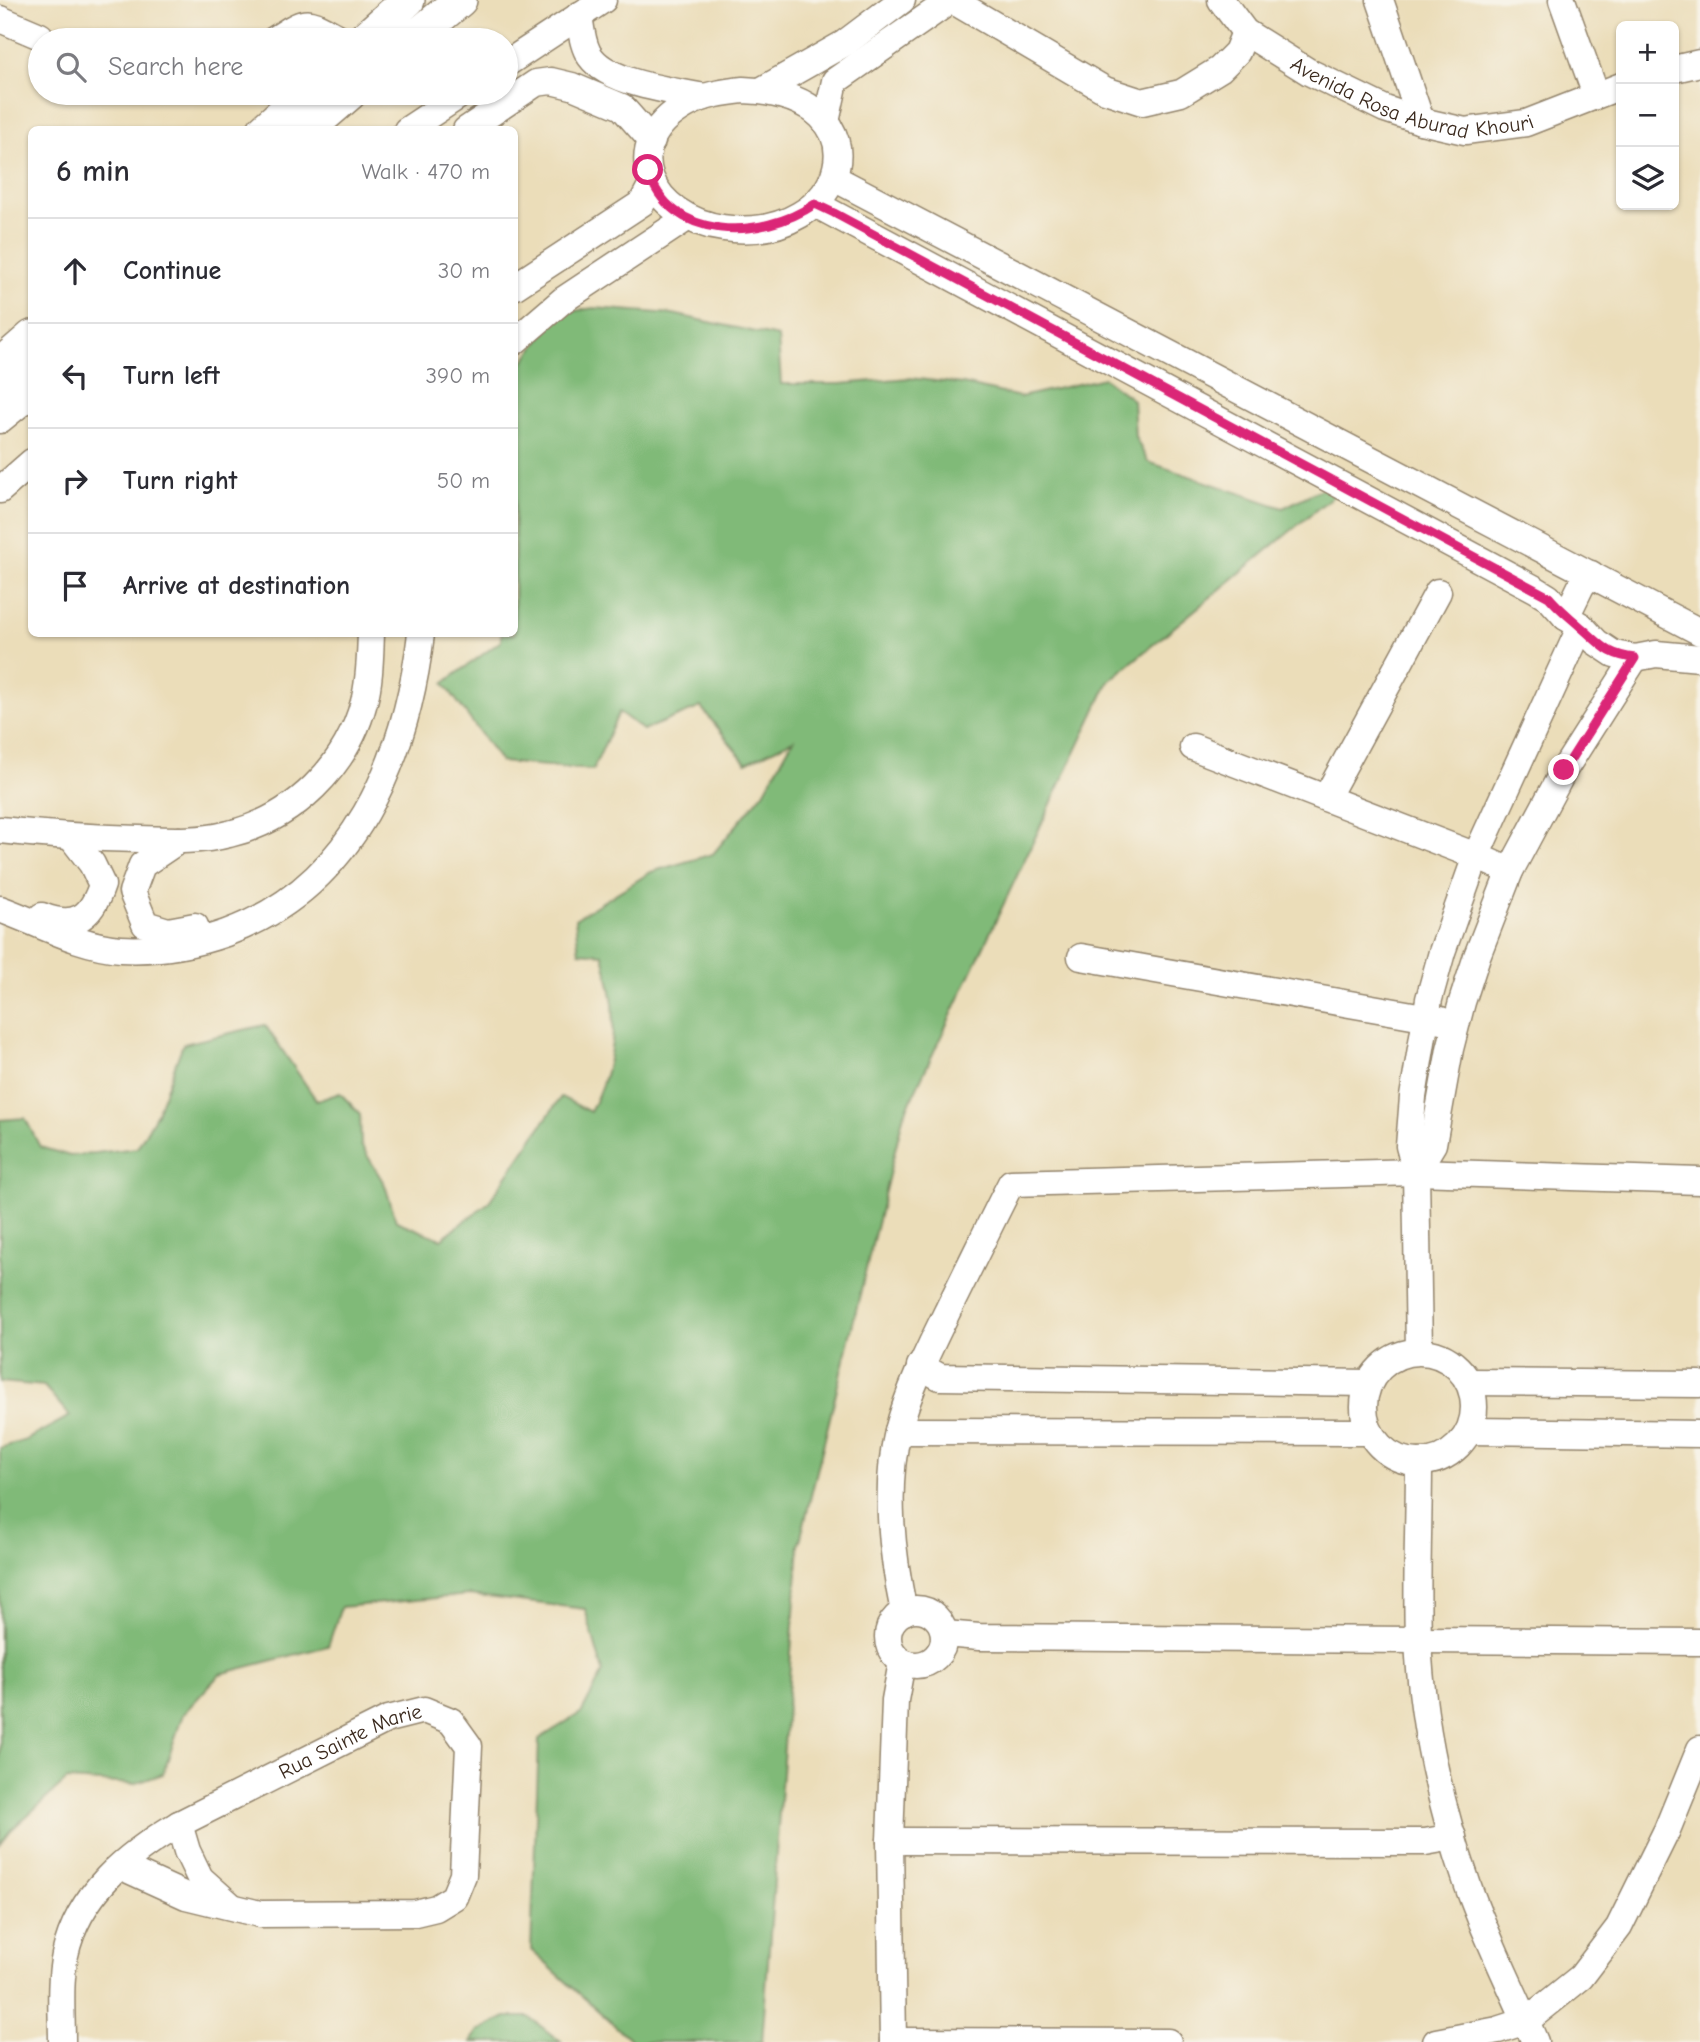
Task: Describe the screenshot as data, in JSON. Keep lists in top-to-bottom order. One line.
{"streets":{"street":["Avenida Rosa Aburad Khouri","Rua Sainte Marie"]},"page":{"map_buttons":["+","−"],"search":"Search here","heading":["6 min","Walk · 470 m"],"list":[["Continue","30 m"],["Turn left","390 m"],["Turn right","50 m"],"Arrive at destination"]}}
